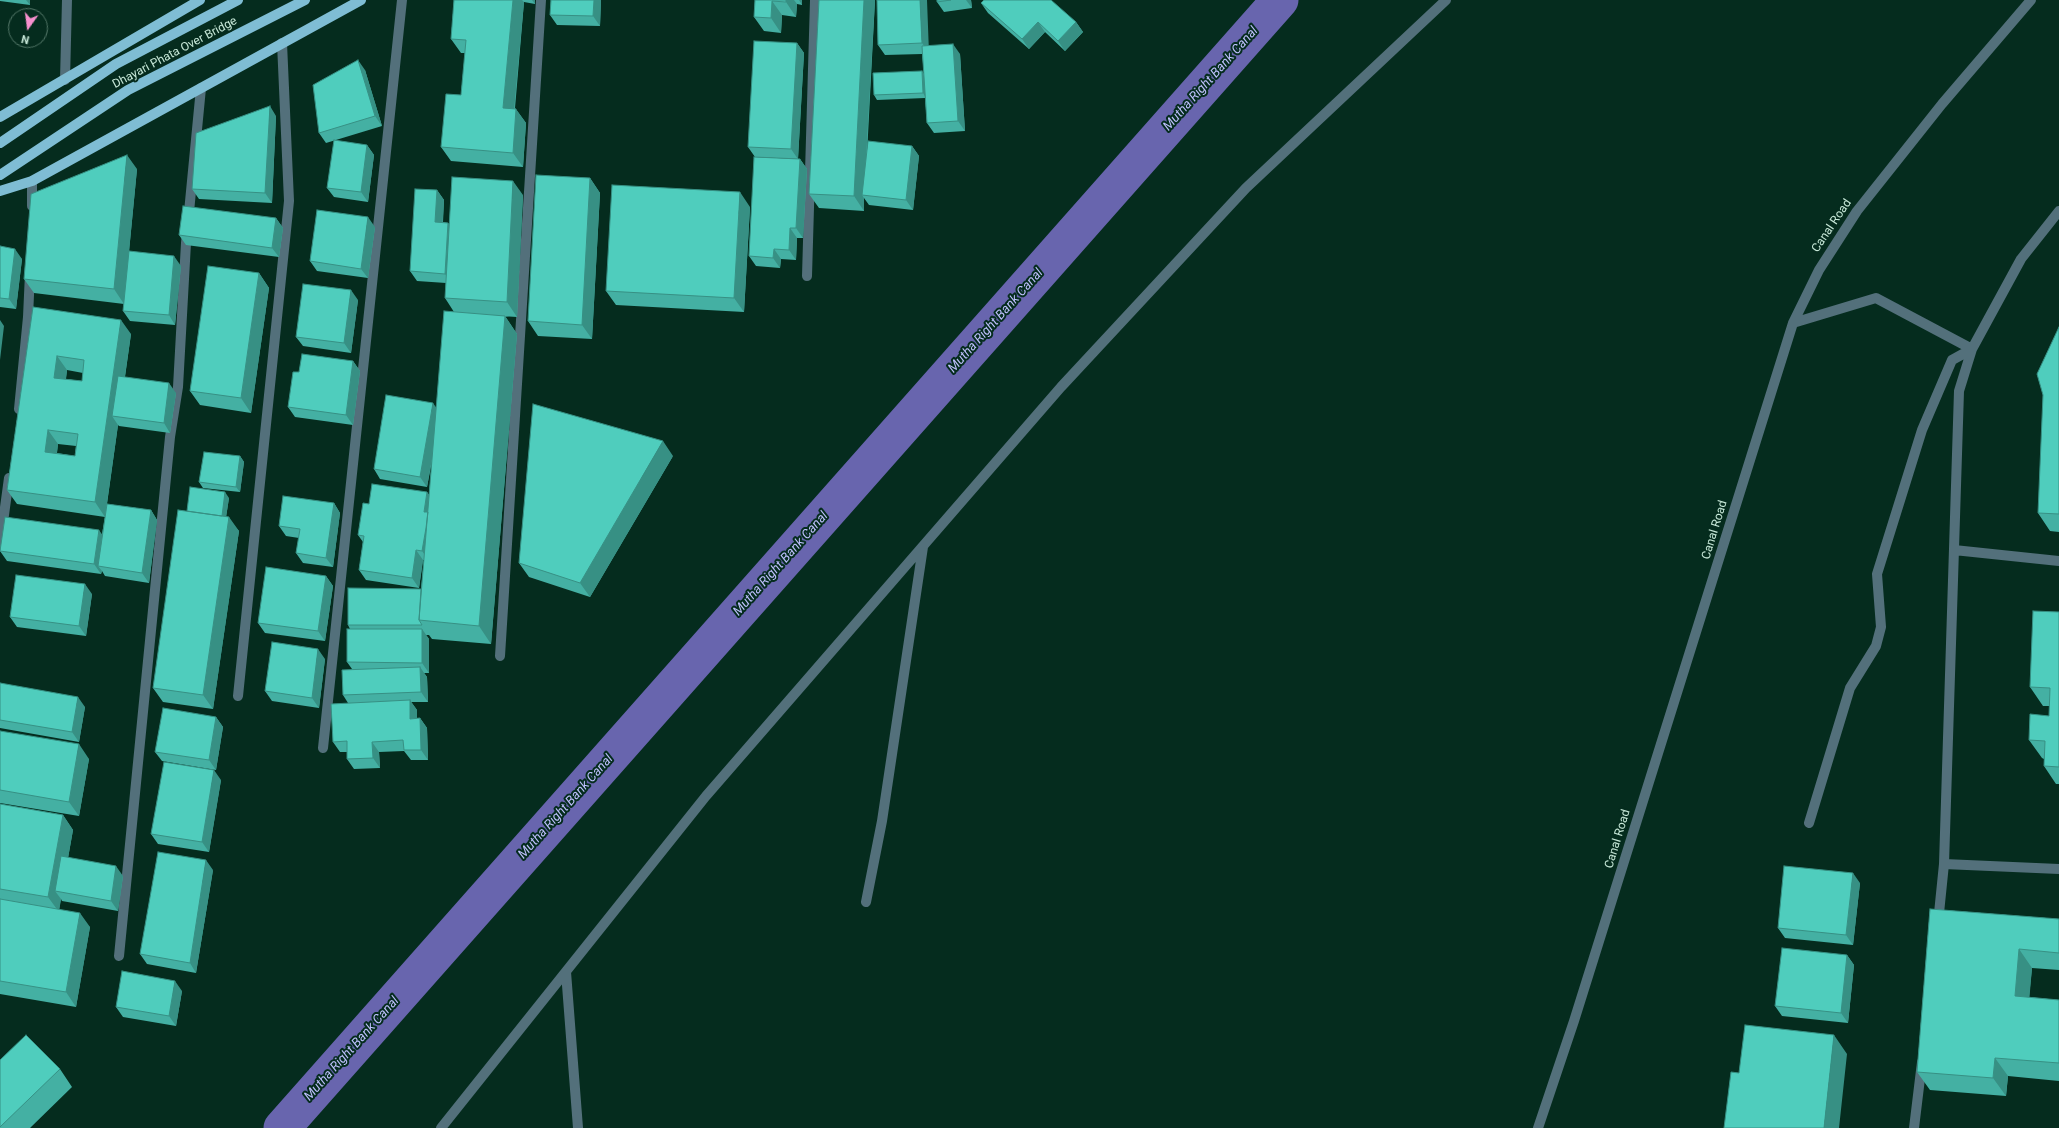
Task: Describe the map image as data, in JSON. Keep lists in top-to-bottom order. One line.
{"streets":{"main road":["Dhayari Phata Over Bridge"],"street":["Canal Road"]},"water":["Mutha Right Bank Canal"],"north":"bottom"}
